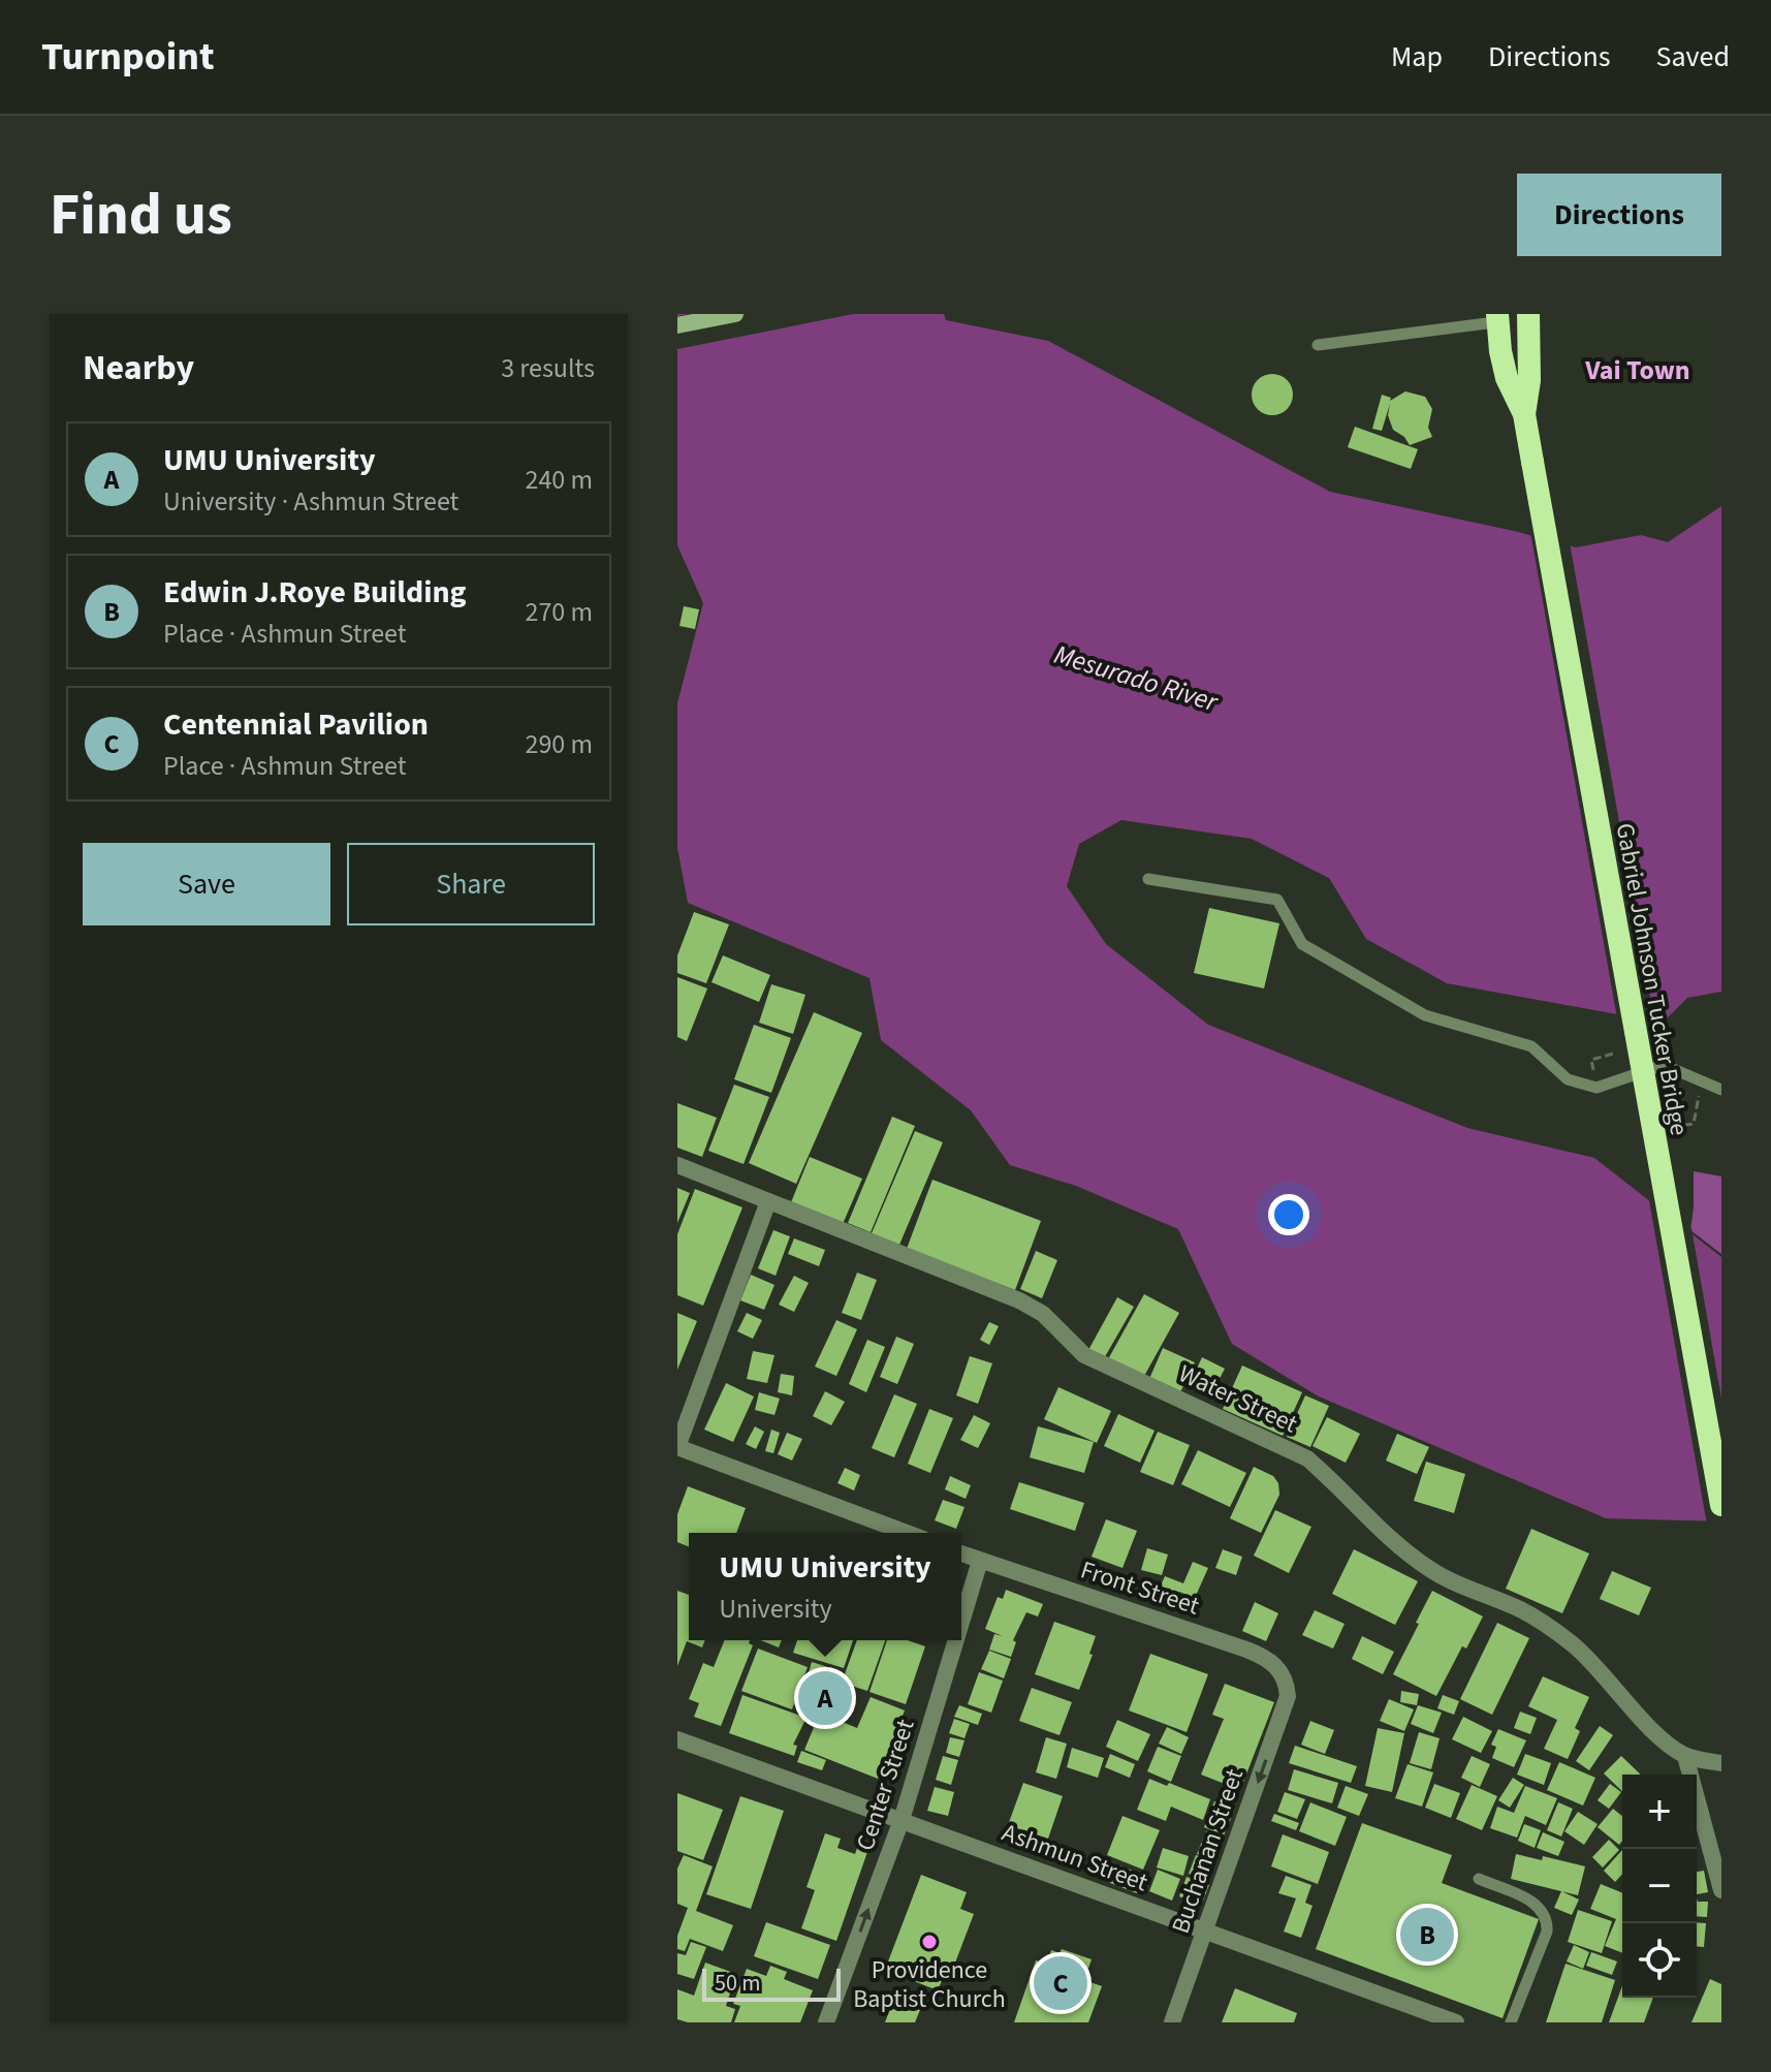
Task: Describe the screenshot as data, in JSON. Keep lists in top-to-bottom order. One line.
{"streets":{"highway":["Gabriel Johnson Tucker Bridge"],"street":["Water Street","Front Street","Center Street","Buchanan Street","Ashmun Street"]},"crossings":[["Front Street","Center Street"],["Front Street","Buchanan Street"],["Center Street","Ashmun Street"],["Buchanan Street","Ashmun Street"]],"one_way":["Center Street","Buchanan Street"],"districts":["Vai Town"],"water":["Mesurado River"],"places":["Providence Baptist Church"],"scale_bar":"50 m","page":{"header":"Turnpoint","nav":["Map","Directions","Saved"],"buttons":["Directions",["Save","Share"]],"title":"Find us","heading":["Nearby","3 results"],"list":[{"mark":"A","name":"UMU University","note":"University · Ashmun Street","value":"240 m"},{"mark":"B","name":"Edwin J.Roye Building","note":"Place · Ashmun Street","value":"270 m"},{"mark":"C","name":"Centennial Pavilion","note":"Place · Ashmun Street","value":"290 m"}],"popup":["UMU University","University"],"pins":["A","B","C"],"map_buttons":["+","−"],"scale":"50 m"}}
